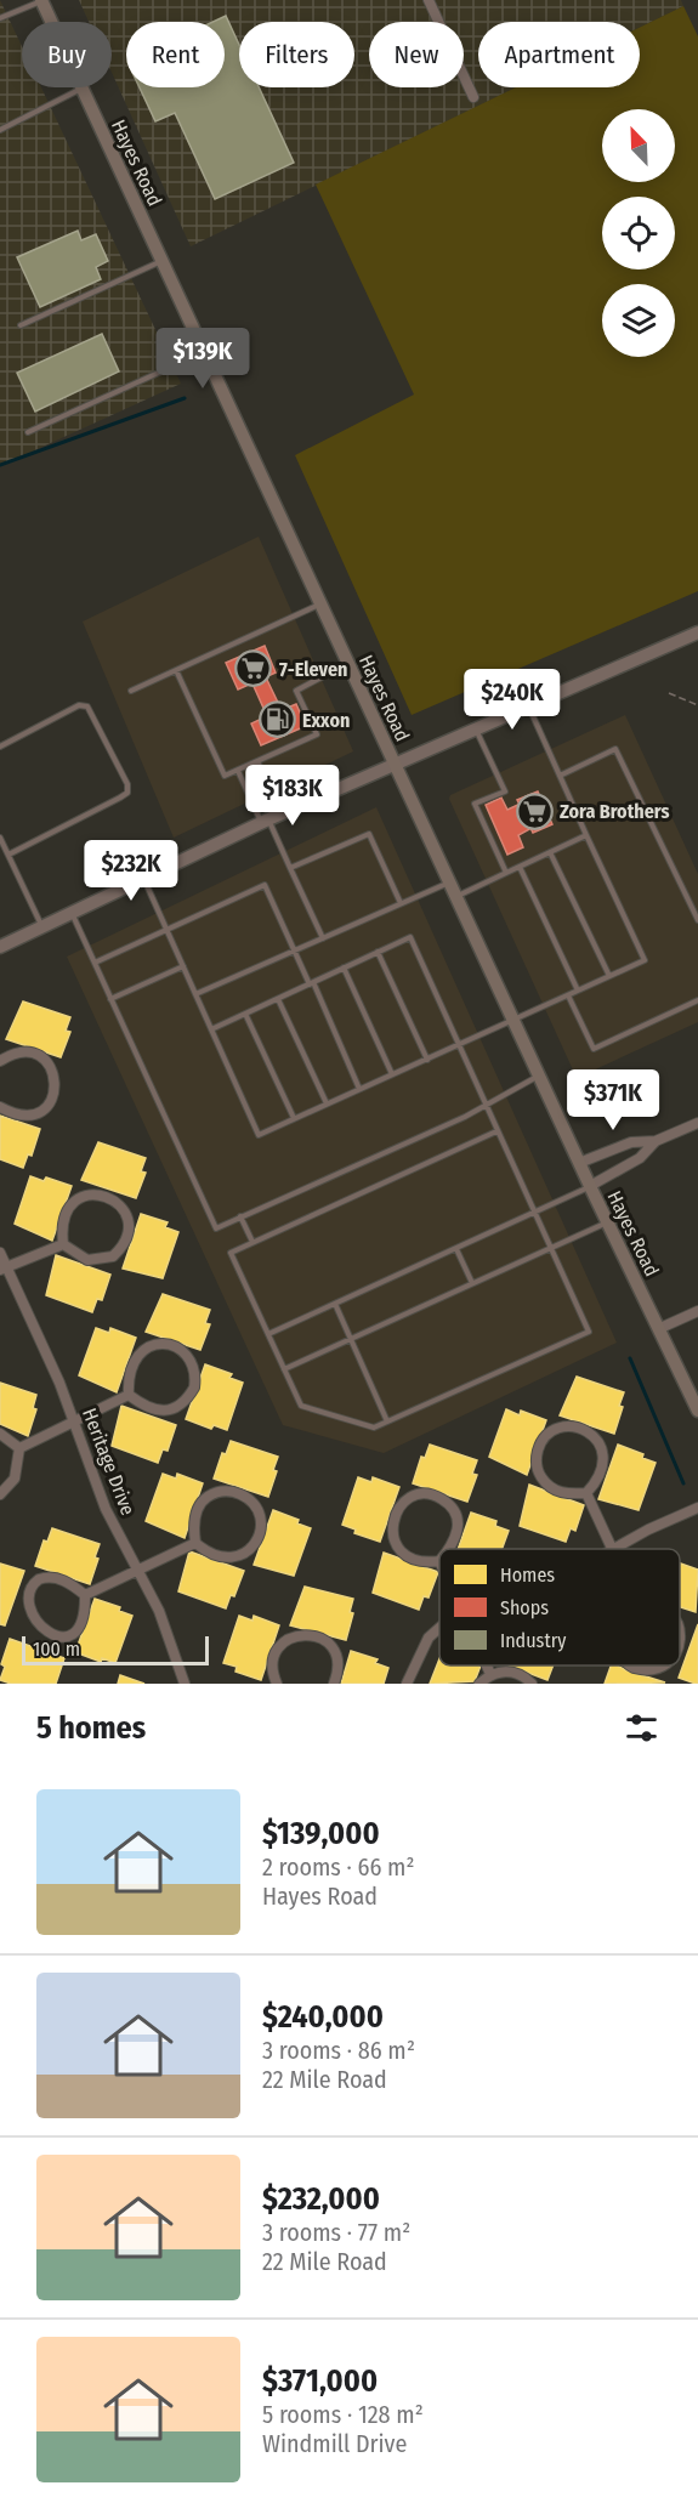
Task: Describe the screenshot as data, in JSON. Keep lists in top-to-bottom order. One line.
{"streets":{"main road":["Hayes Road"],"street":["Heritage Drive"]},"places":{"supermarket":["7-Eleven","Zora Brothers"],"fuel station":["Exxon"]},"legend":["Homes","Shops","Industry"],"scale_bar":"100 m","north":"top left","page":{"chip":["Buy","Rent","Filters","New","Apartment"],"price":["$139K","$240K","$183K","$232K","$371K"],"scale":"100 m","heading":"5 homes","list":[{"name":"$139,000","note":"2 rooms · 66 m² · Hayes Road"},{"name":"$240,000","note":"3 rooms · 86 m² · 22 Mile Road"},{"name":"$232,000","note":"3 rooms · 77 m² · 22 Mile Road"},{"name":"$371,000","note":"5 rooms · 128 m² · Windmill Drive"}]}}
